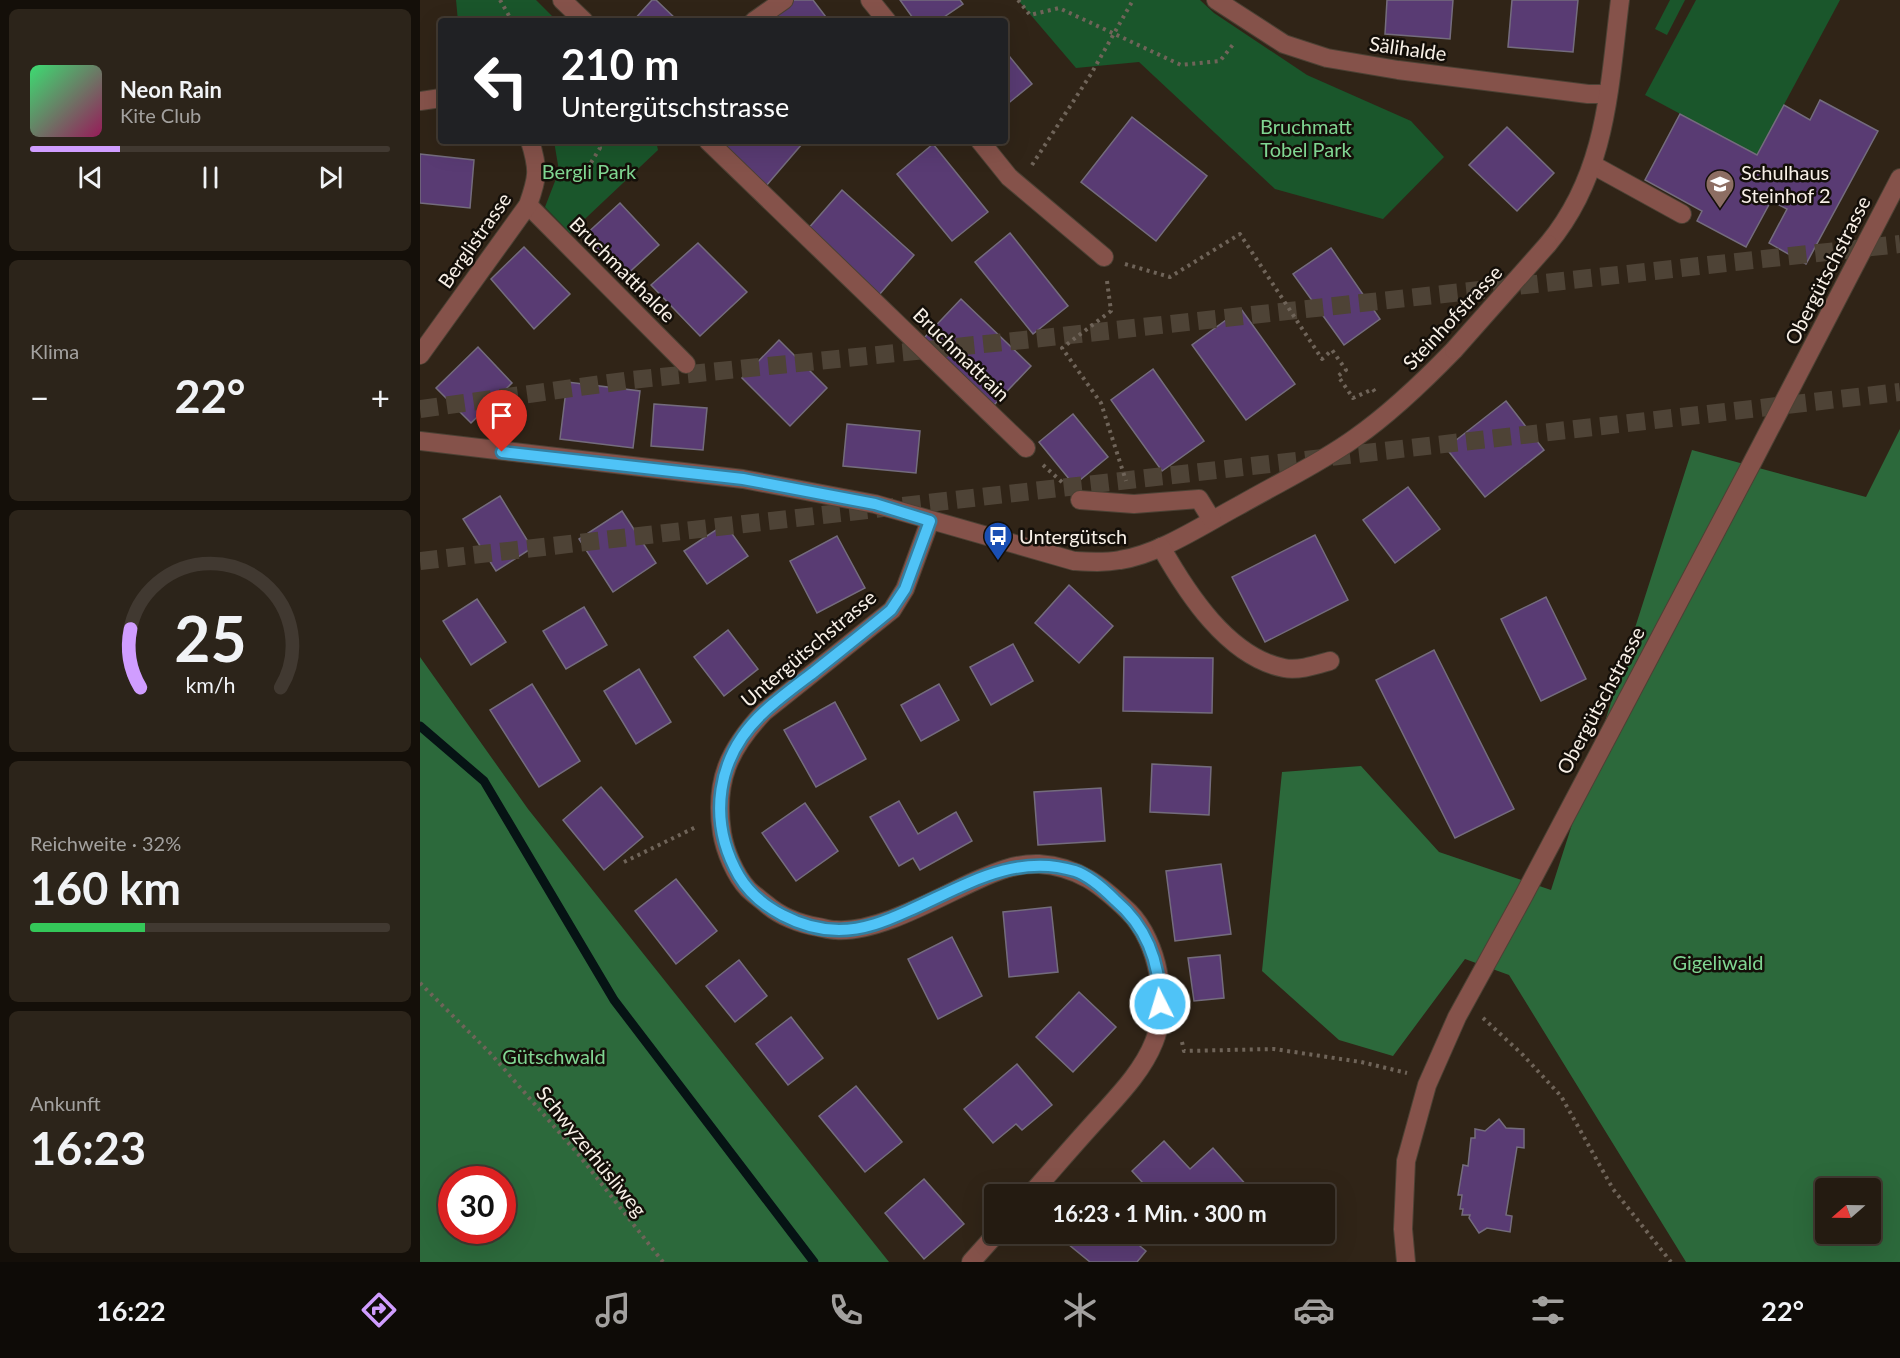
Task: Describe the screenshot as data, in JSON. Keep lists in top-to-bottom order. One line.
{"streets":{"street":["Sälihalde","Berglistrasse","Bruchmatthalde","Obergütschstrasse","Steinhofstrasse","Bruchmattrain","Untergütschstrasse"],"path":["Schwyzerhüsliweg"]},"crossings":[["Sälihalde","Steinhofstrasse"],["Berglistrasse","Bruchmatthalde"],["Steinhofstrasse","Untergütschstrasse"]],"parks":["Bruchmatt Tobel Park","Bergli Park","Gigeliwald","Gütschwald"],"places":{"school or university":["Schulhaus Steinhof 2"],"bus stop":["Untergütsch"]},"north":"left","page":{"turn":["210 m","Untergütschstrasse"],"song":["Neon Rain","Kite Club"],"tile":["Klima",["Reichweite · 32%","160 km"],["Ankunft","16:23"]],"heat":["−","22°","+"],"limit":"30","trip":"16:23 · 1 Min. · 300 m","tabs":["16:22","22°"],"gauge":["25","km/h"]}}
